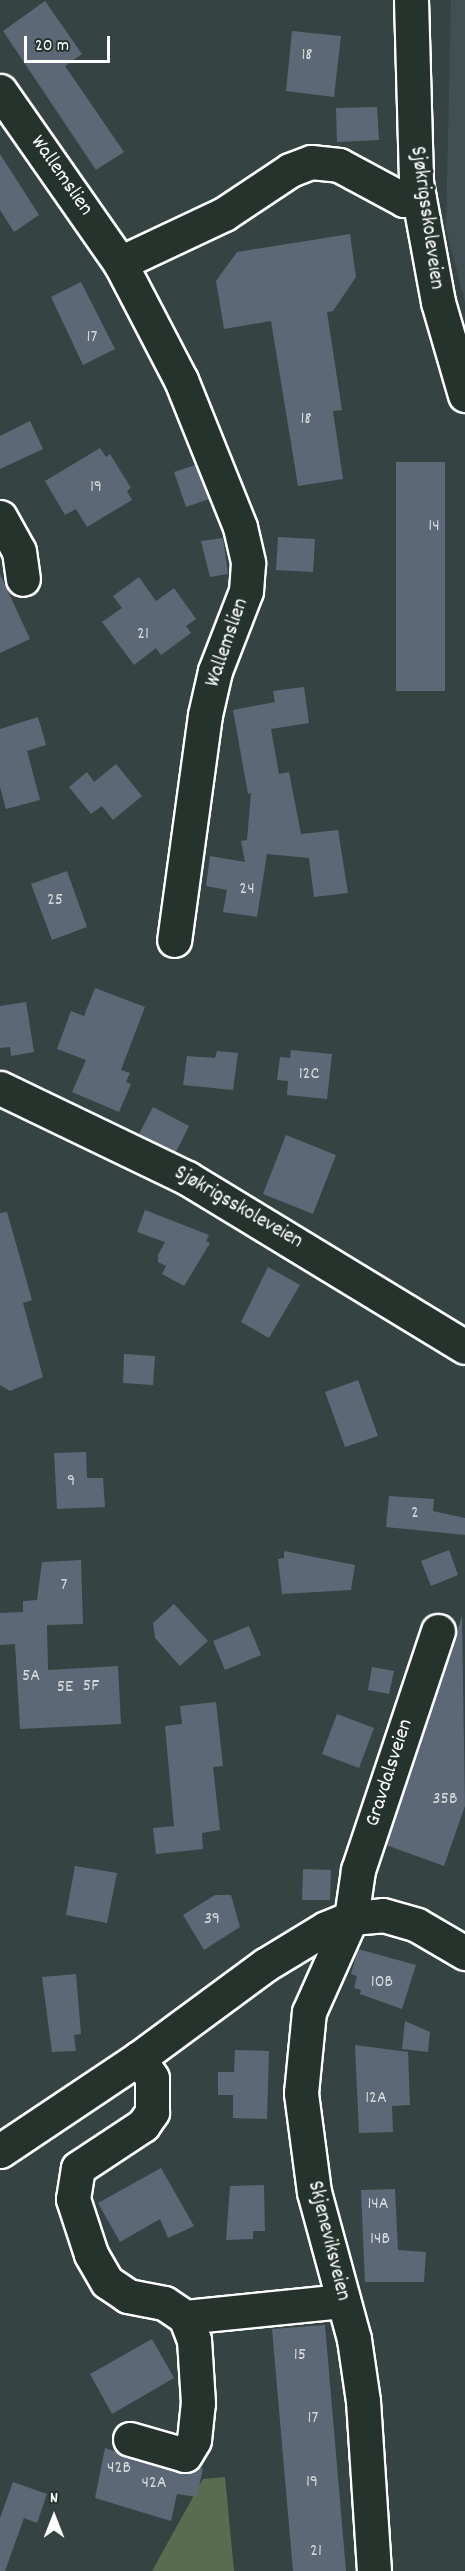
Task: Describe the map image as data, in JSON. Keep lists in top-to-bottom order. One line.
{"streets":{"street":["Wallemslien","Sjøkrigsskoleveien","Gravdalsveien","Skjeneviksveien"]},"crossings":[["Gravdalsveien","Skjeneviksveien"]],"house_numbers":["18","17","18","19","14","21","24","25","12C","9","2","7","5A","5F","5E","35B","39","10B","12A","14A","14B","15","17","42B","19","42A","21"],"scale_bar":"20 m","north":"top"}
